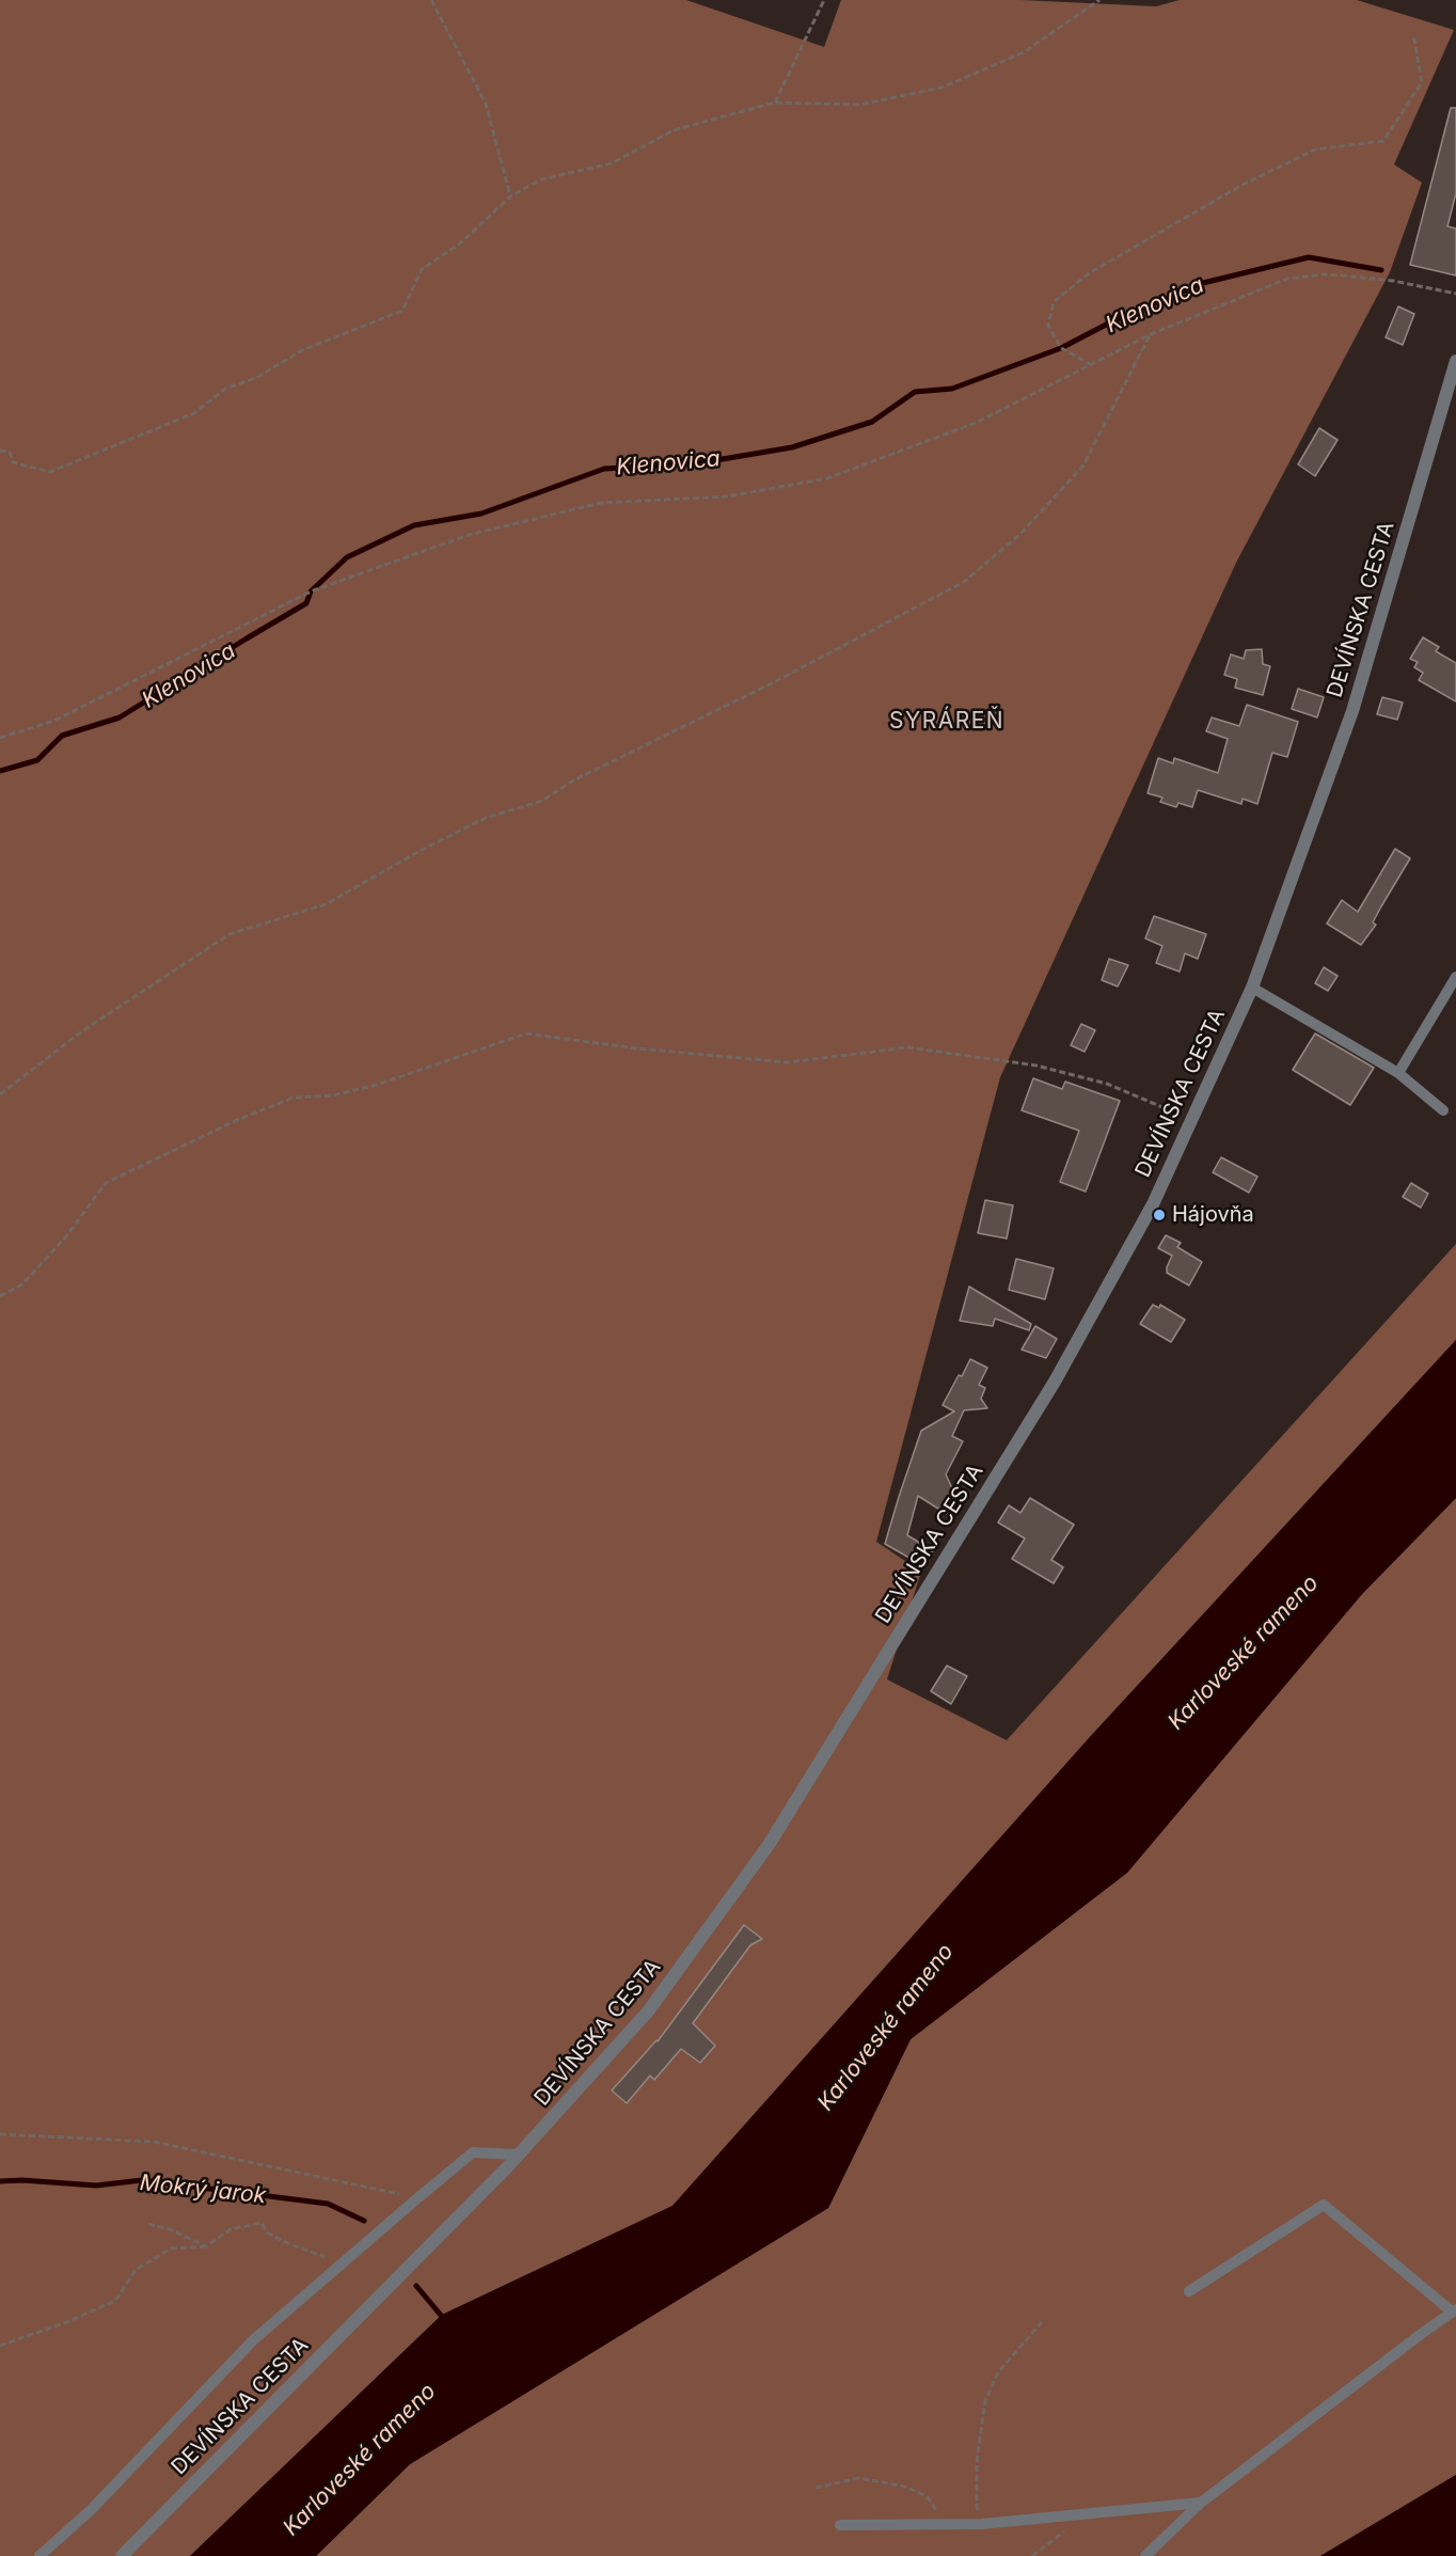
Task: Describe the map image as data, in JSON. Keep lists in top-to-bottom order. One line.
{"streets":{"street":["DEVÍNSKA CESTA"]},"districts":["SYRÁREŇ"],"water":["Klenovica","Karloveské rameno","Mokrý jarok"],"places":["Hájovňa"]}
